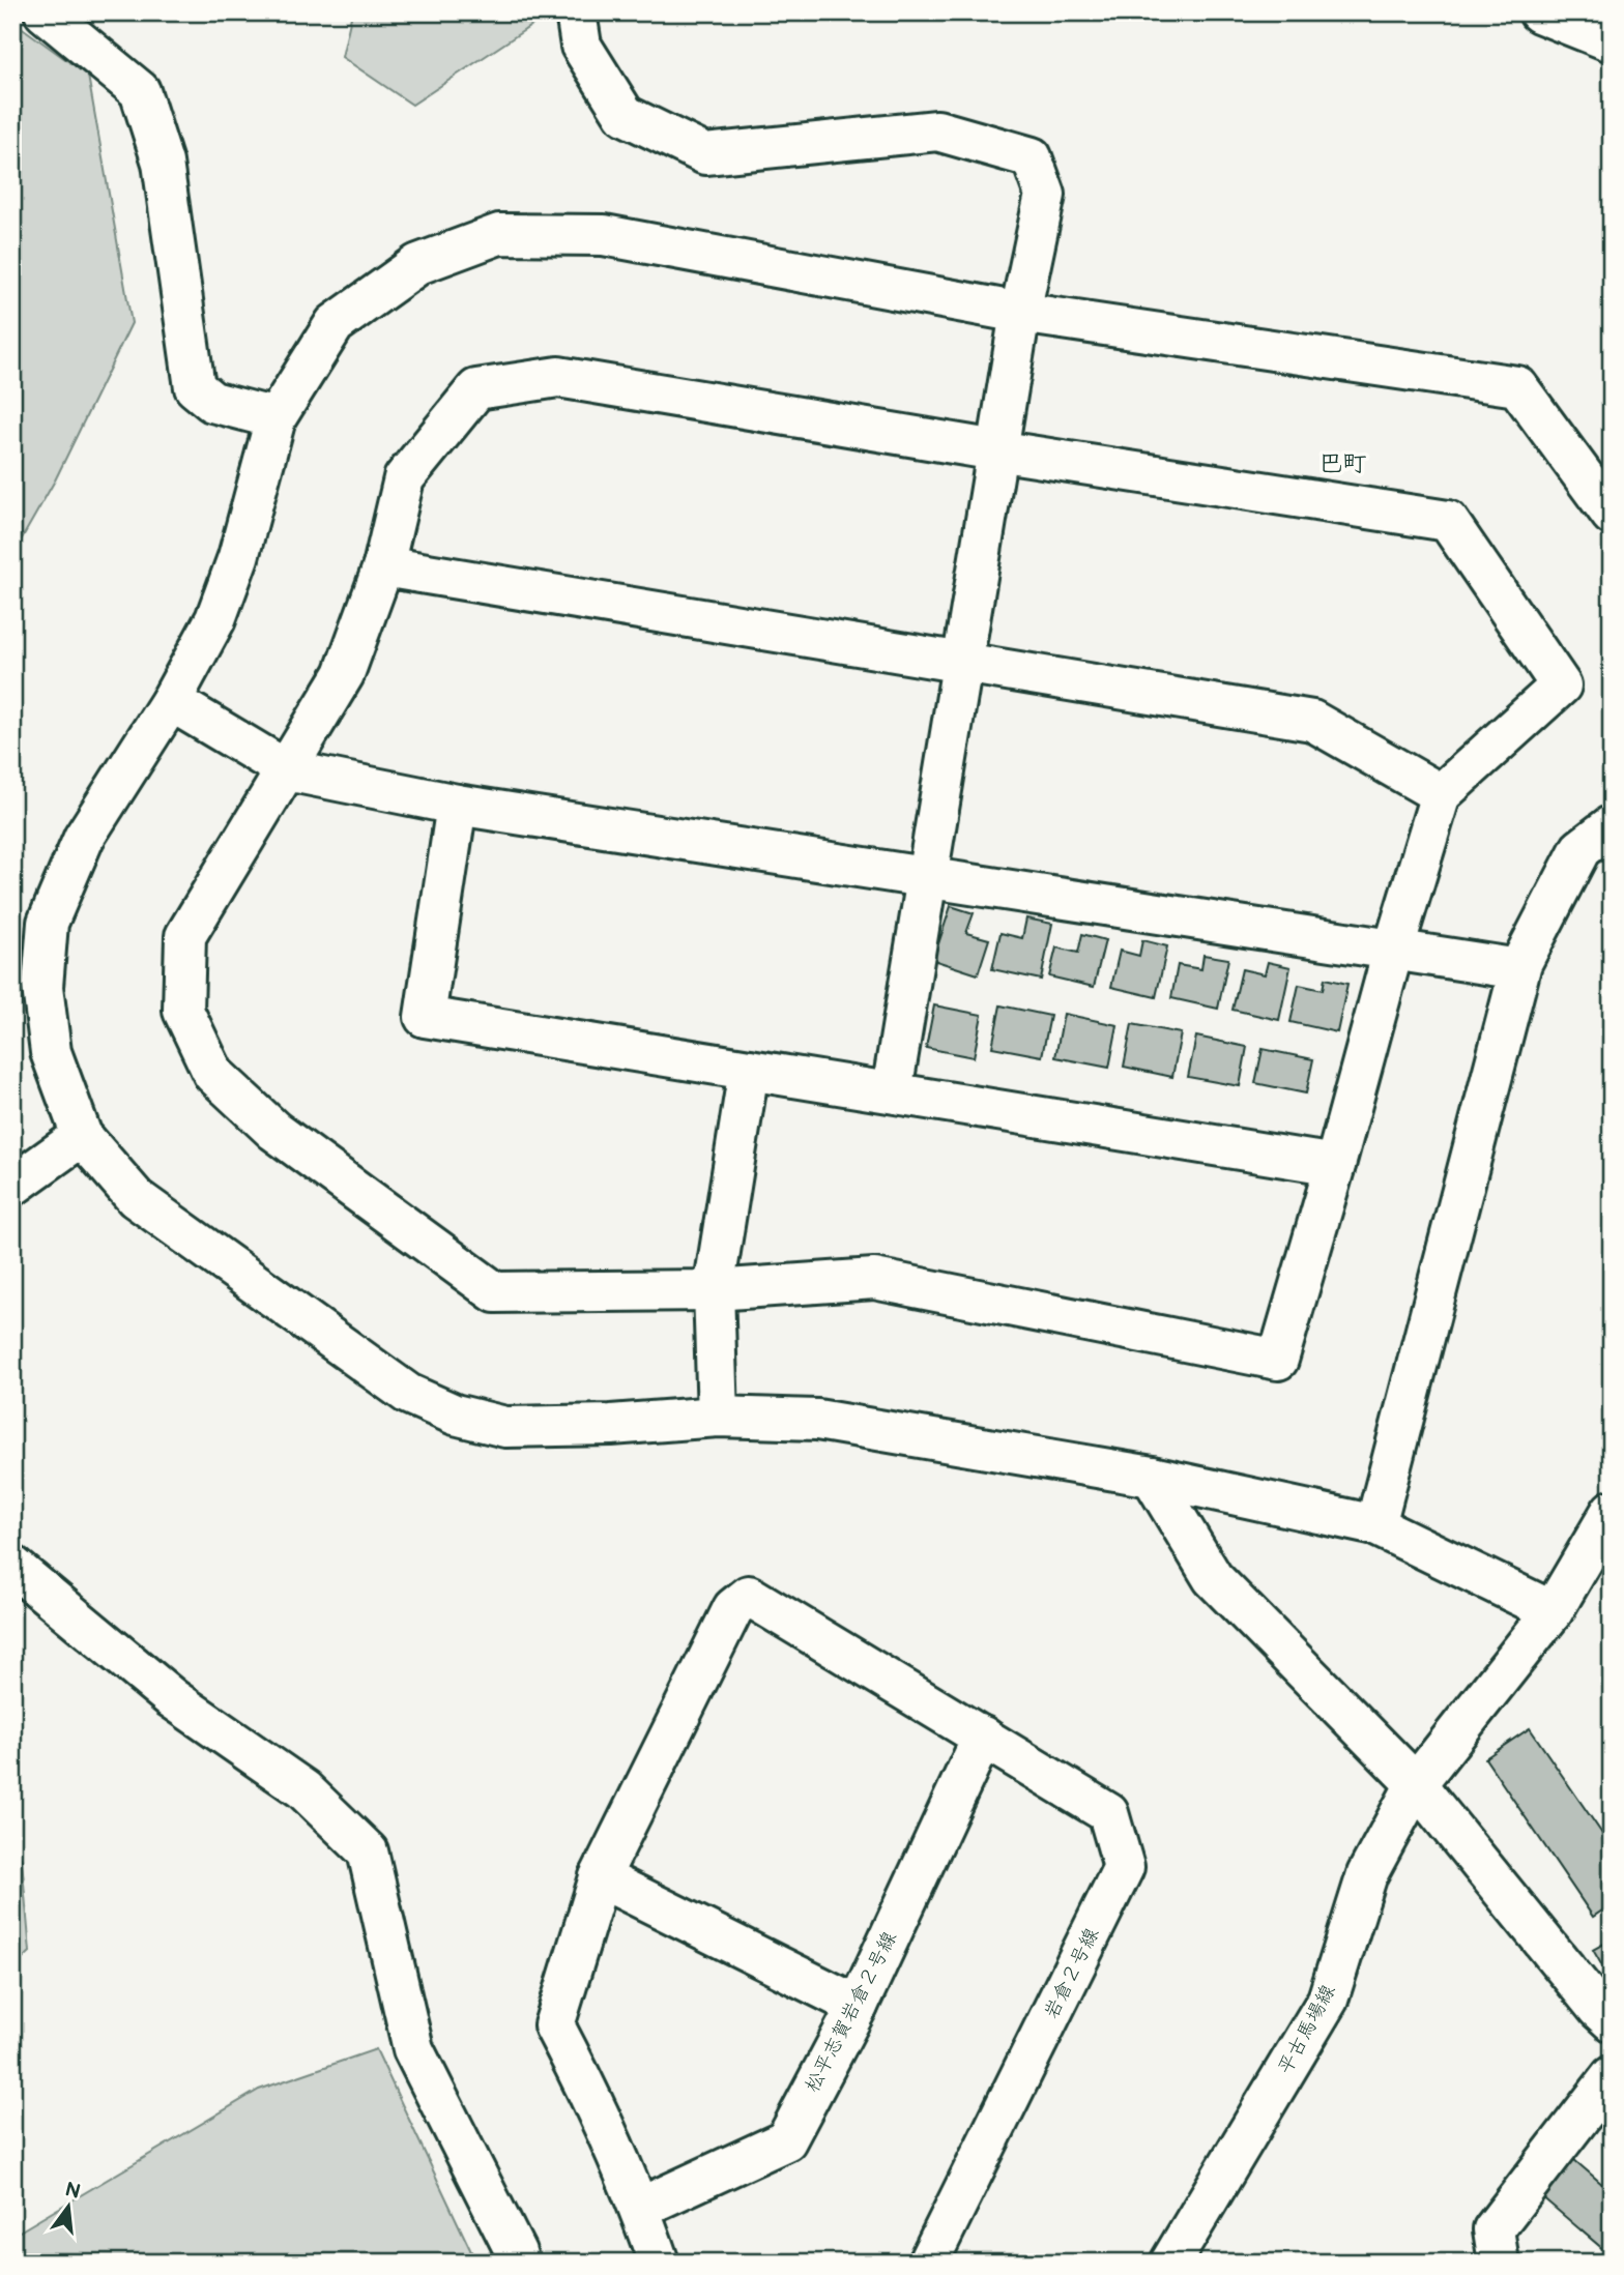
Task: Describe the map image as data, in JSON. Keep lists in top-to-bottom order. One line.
{"streets":{"street":["岩倉２号線","松平志賀岩倉２号線","平古馬場線"]},"crossings":[["岩倉２号線","松平志賀岩倉２号線"]],"districts":["巴町"],"north":"top"}
